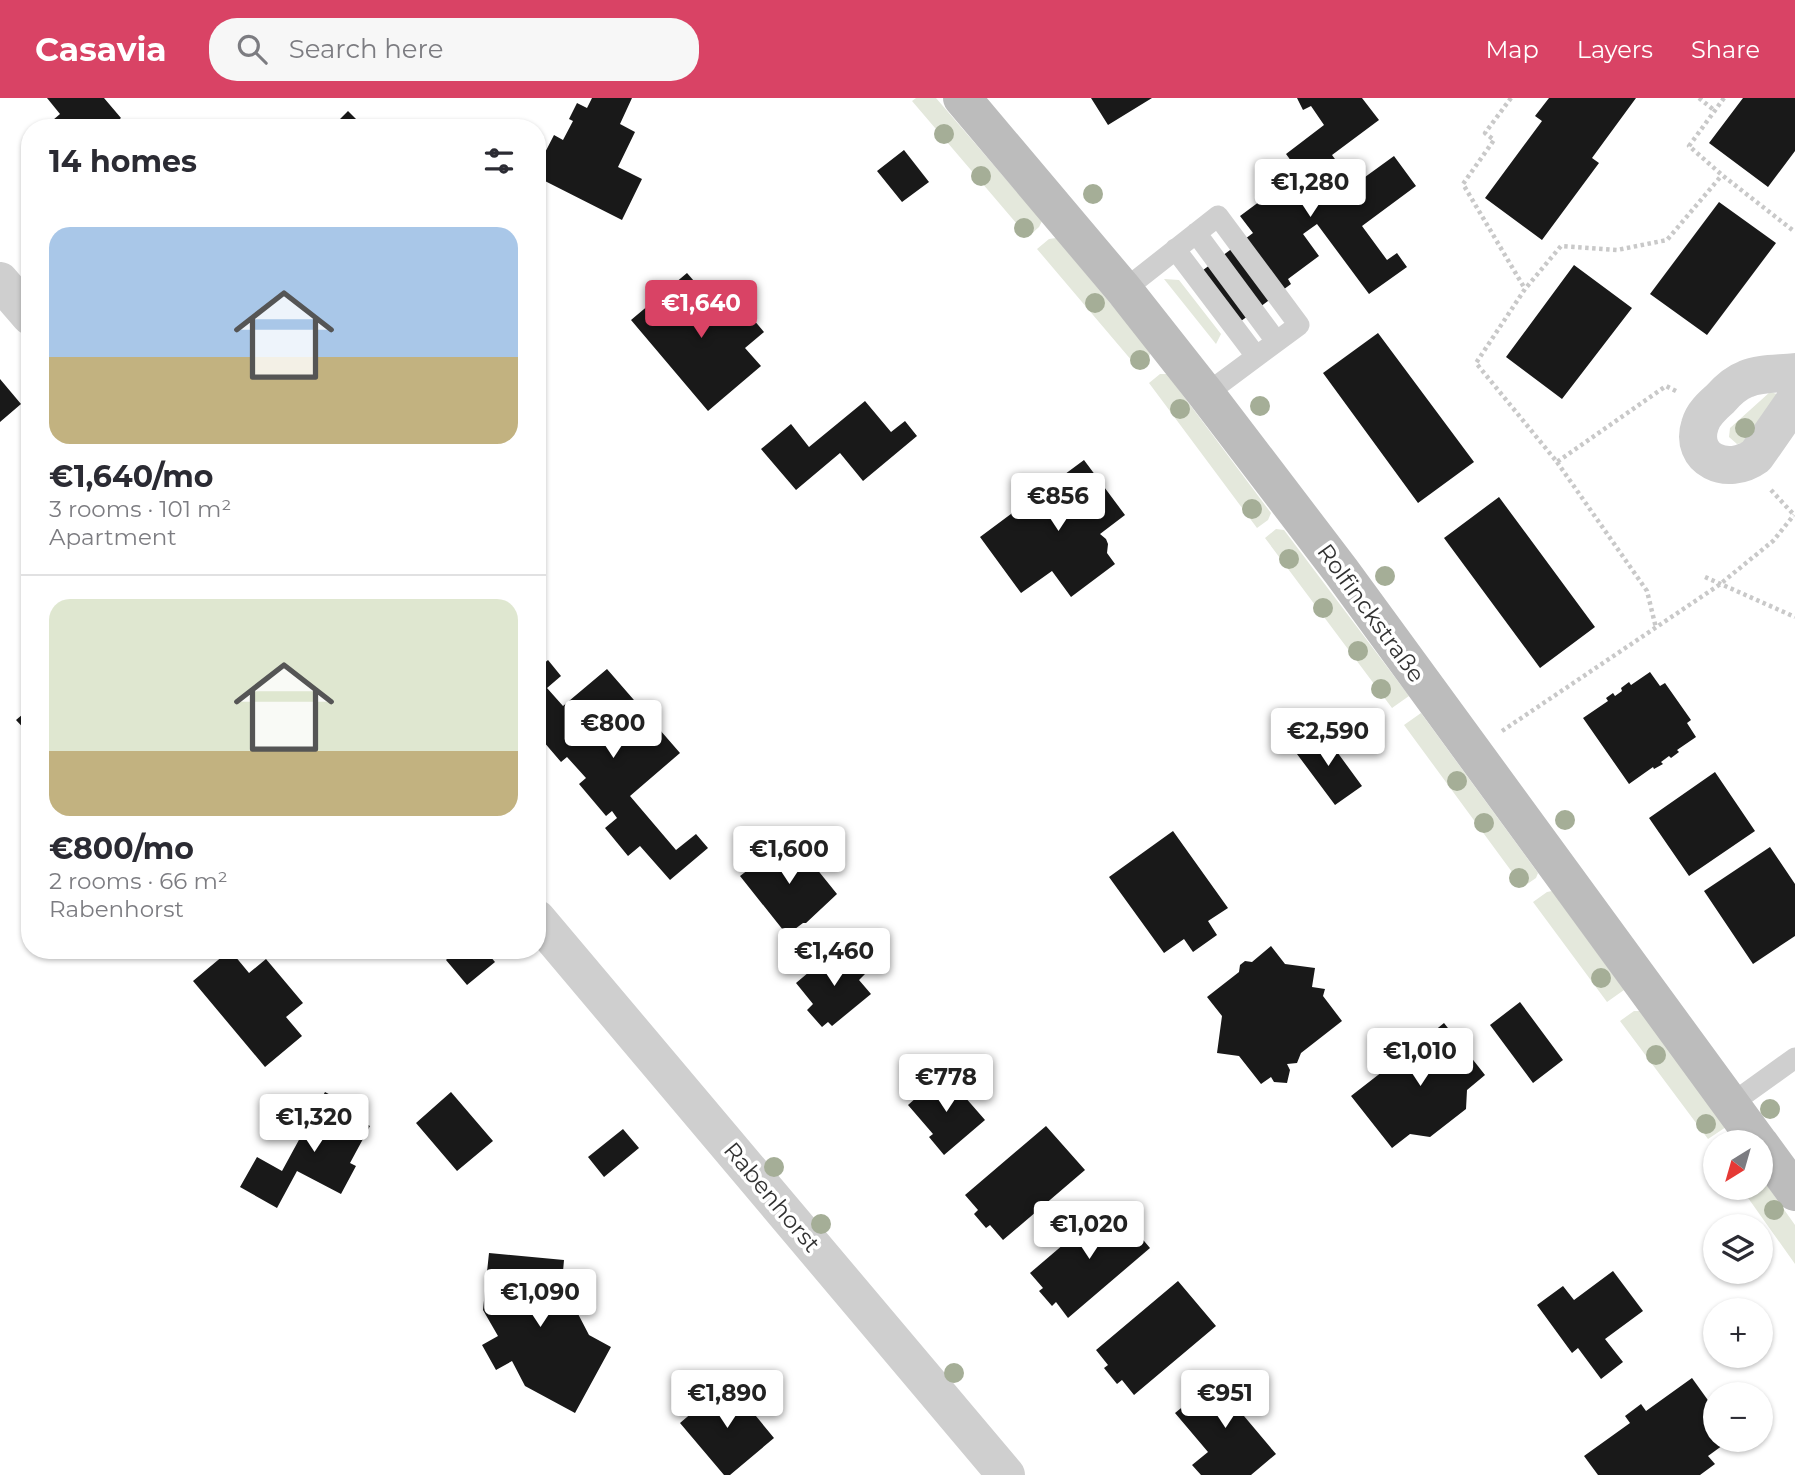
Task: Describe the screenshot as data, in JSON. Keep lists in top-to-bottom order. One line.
{"streets":{"main road":["Rolfinckstraße"],"street":["Rabenhorst"]},"north":"bottom left","page":{"header":"Casavia","search":"Search here","nav":["Map","Layers","Share"],"heading":"14 homes","price":["€1,280","€1,640","€856","€800","€2,590","€1,600","€1,460","€1,010","€778","€1,320","€1,020","€1,090","€1,890","€951"],"list":[{"name":"€1,640/mo","note":"3 rooms · 101 m² · Apartment"},{"name":"€800/mo","note":"2 rooms · 66 m² · Rabenhorst"}],"map_buttons":["+","−"]}}
